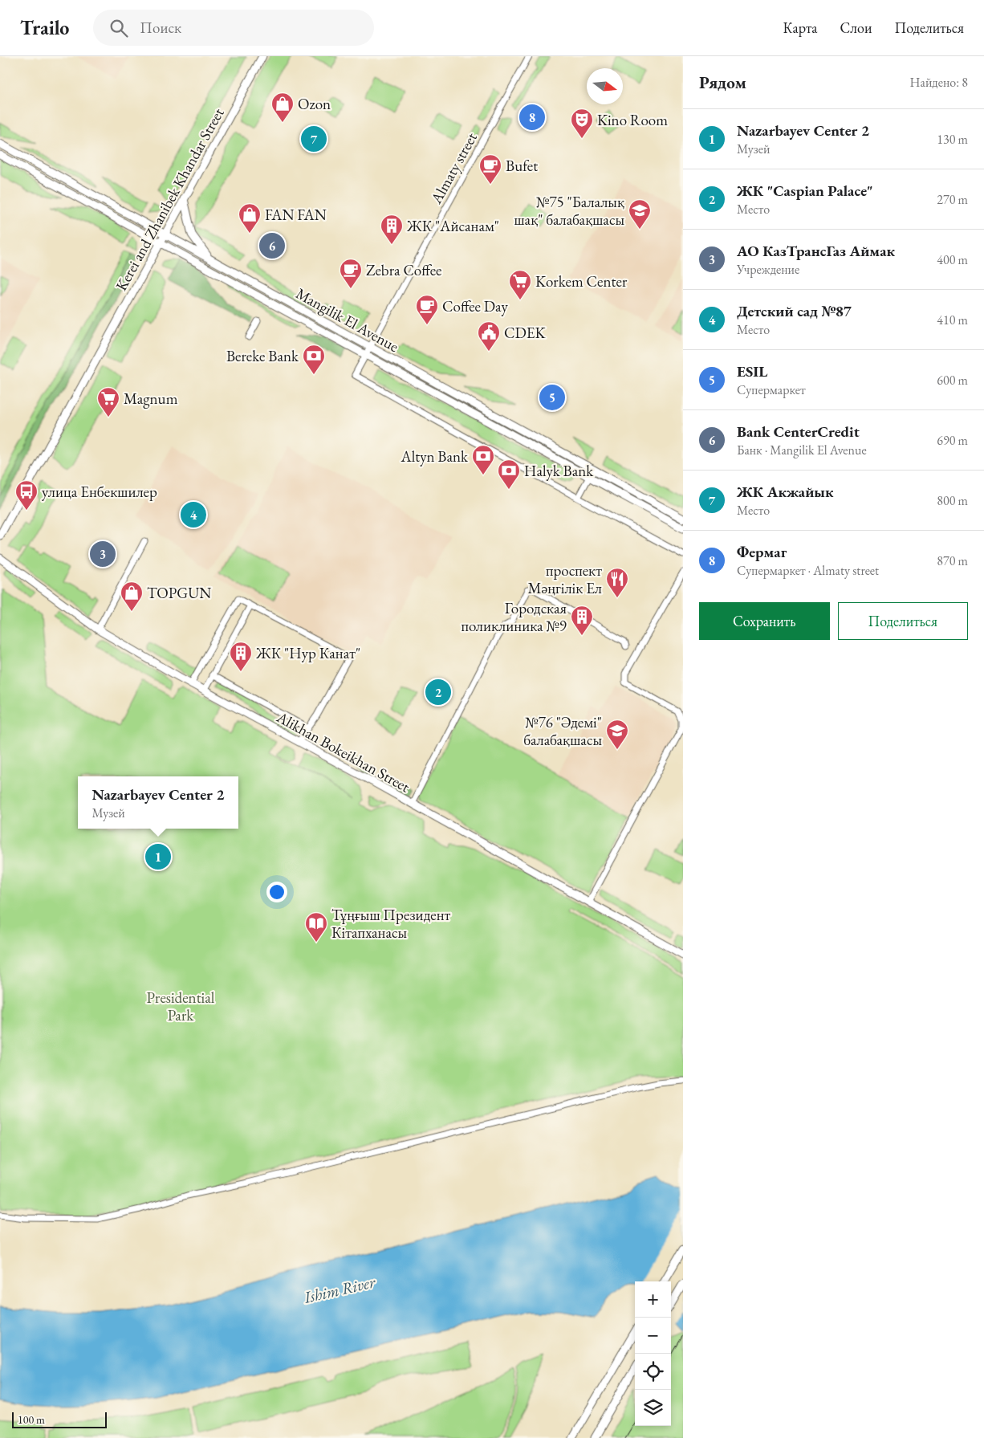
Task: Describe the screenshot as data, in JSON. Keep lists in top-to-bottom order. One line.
{"streets":{"main road":["Kerei and Zhanibek Khandar Street","Mangilik El Avenue","Alikhan Bokeikhan Street"],"street":["Almaty street"]},"crossings":[["Almaty street","Mangilik El Avenue"],["Kerei and Zhanibek Khandar Street","Mangilik El Avenue"]],"water":["Ishim River"],"parks":["Presidential Park"],"places":{"shop":["Ozon","FAN FAN","TOPGUN"],"theatre":["Kino Room"],"cafe":["Bufet","Zebra Coffee","Coffee Day"],"school or university":["№75 \"Балалық шақ\" балабақшасы","№76 \"Әдемі\" балабақшасы"],"building":["ЖК \"Айсанам\"","Городская поликлиника №9","ЖК \"Нур Канат\""],"supermarket":["Korkem Center","Magnum"],"public building":["CDEK"],"bank":["Bereke Bank","Altyn Bank","Halyk Bank"],"bus stop":["улица Енбекшилер"],"restaurant":["проспект Мәңгілік Ел"],"library":["Тұңғыш Президент Кітапханасы"]},"scale_bar":"100 m","north":"right","page":{"header":"Trailo","search":"Поиск","nav":["Карта","Слои","Поделиться"],"heading":["Рядом","Найдено: 8"],"pins":["8","7","6","5","4","3","2","1"],"list":[{"mark":"1","name":"Nazarbayev Center 2","note":"Музей","value":"130 m"},{"mark":"2","name":"ЖК \"Caspian Palace\"","note":"Место","value":"270 m"},{"mark":"3","name":"АО КазТрансГаз Аймак","note":"Учреждение","value":"400 m"},{"mark":"4","name":"Детский сад №87","note":"Место","value":"410 m"},{"mark":"5","name":"ESIL","note":"Супермаркет","value":"600 m"},{"mark":"6","name":"Bank CenterCredit","note":"Банк · Mangilik El Avenue","value":"690 m"},{"mark":"7","name":"ЖК Акжайык","note":"Место","value":"800 m"},{"mark":"8","name":"Фермаг","note":"Супермаркет · Almaty street","value":"870 m"}],"buttons":["Сохранить","Поделиться"],"popup":["Nazarbayev Center 2","Музей"],"map_buttons":["+","−"],"scale":"100 m"}}
